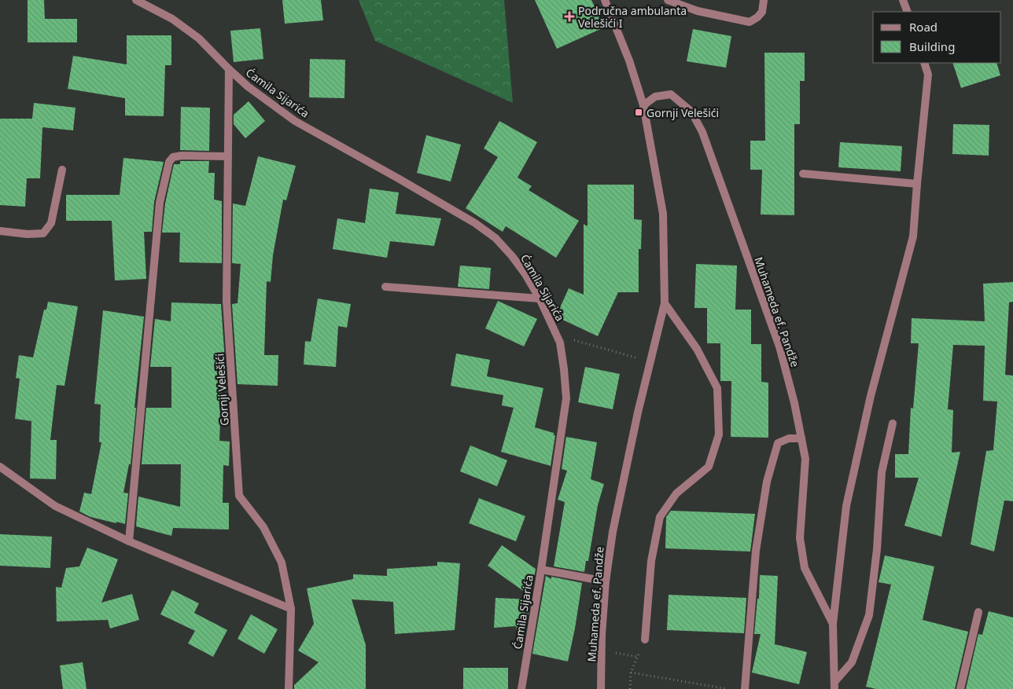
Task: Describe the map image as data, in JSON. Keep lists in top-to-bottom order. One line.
{"streets":{"street":["Ćamila Sijarića","Muhameda ef. Pandže","Gornji Velešići"]},"crossings":[["Ćamila Sijarića","Gornji Velešići"]],"places":{"health":["Područna ambulanta Velešići I"],"transit":["Gornji Velešići"]},"legend":["Road","Building"]}
